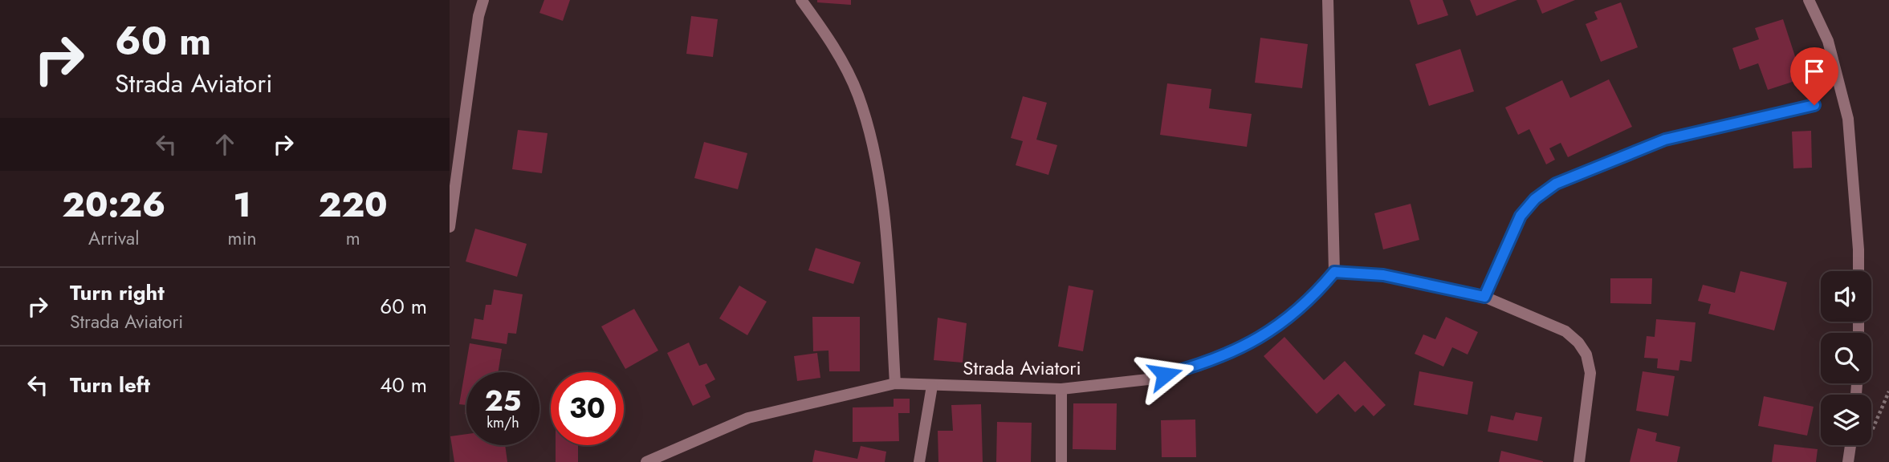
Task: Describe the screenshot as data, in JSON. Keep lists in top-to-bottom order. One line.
{"streets":{"street":["Strada Aviatori"]},"page":{"turn":["60 m","Strada Aviatori"],"eta":["20:26","Arrival","1","min","220","m"],"list":[{"name":"Turn right","note":"Strada Aviatori","value":"60 m"},{"name":"Turn left","value":"40 m"}],"speed":"25 km/h","limit":"30"}}
